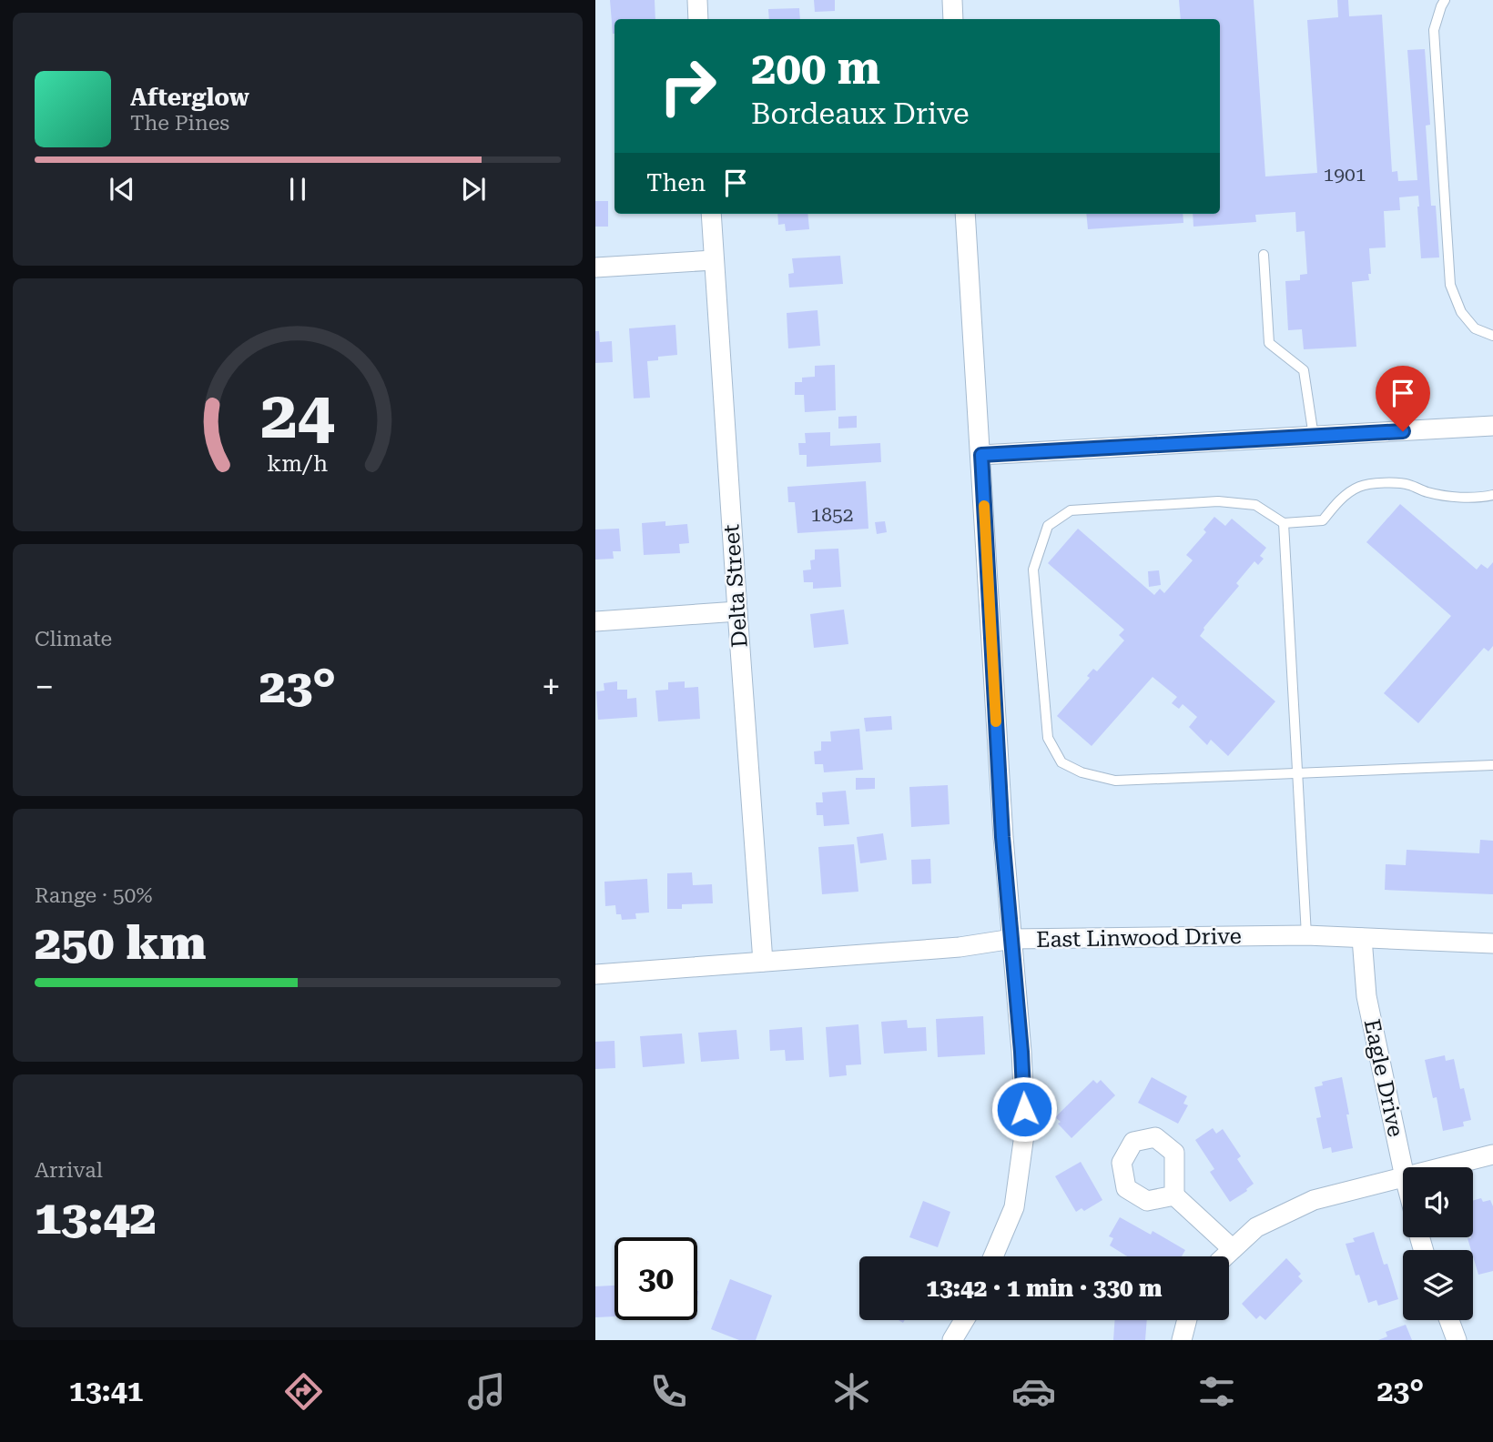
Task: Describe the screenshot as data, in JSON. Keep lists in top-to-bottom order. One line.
{"streets":{"street":["Delta Street","East Linwood Drive","Eagle Drive"]},"crossings":[["Delta Street","East Linwood Drive"],["East Linwood Drive","Eagle Drive"]],"house_numbers":["1901","1852"],"page":{"turn":["200 m","Bordeaux Drive"],"song":["Afterglow","The Pines"],"then":"Then","tile":["Climate",["Range · 50%","250 km"],["Arrival","13:42"]],"heat":["−","23°","+"],"limit":"30","trip":"13:42 · 1 min · 330 m","tabs":["13:41","23°"],"gauge":["24","km/h"]}}
